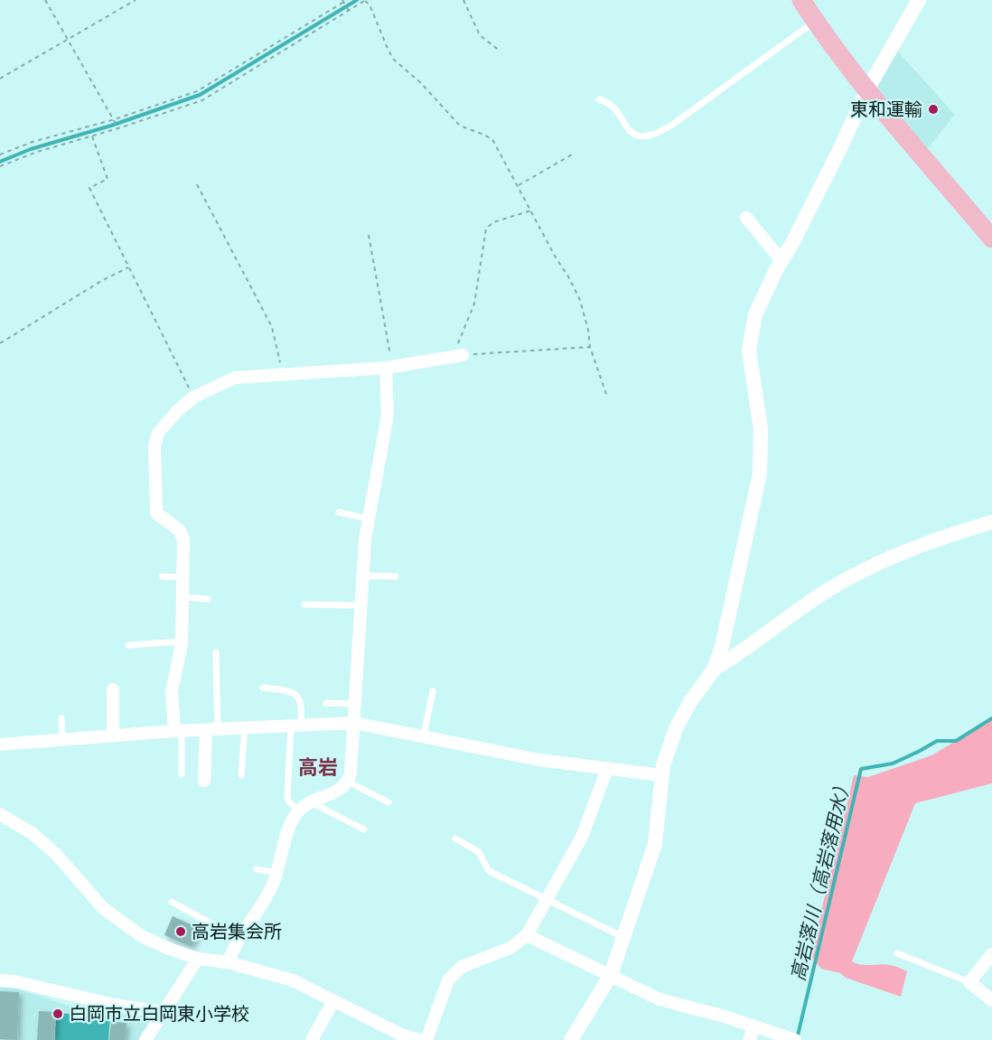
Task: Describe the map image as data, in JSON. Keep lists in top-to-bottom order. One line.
{"districts":["高岩"],"water":["高岩落川（高岩落用水）"],"places":["東和運輸","高岩集会所","白岡市立白岡東小学校"]}
